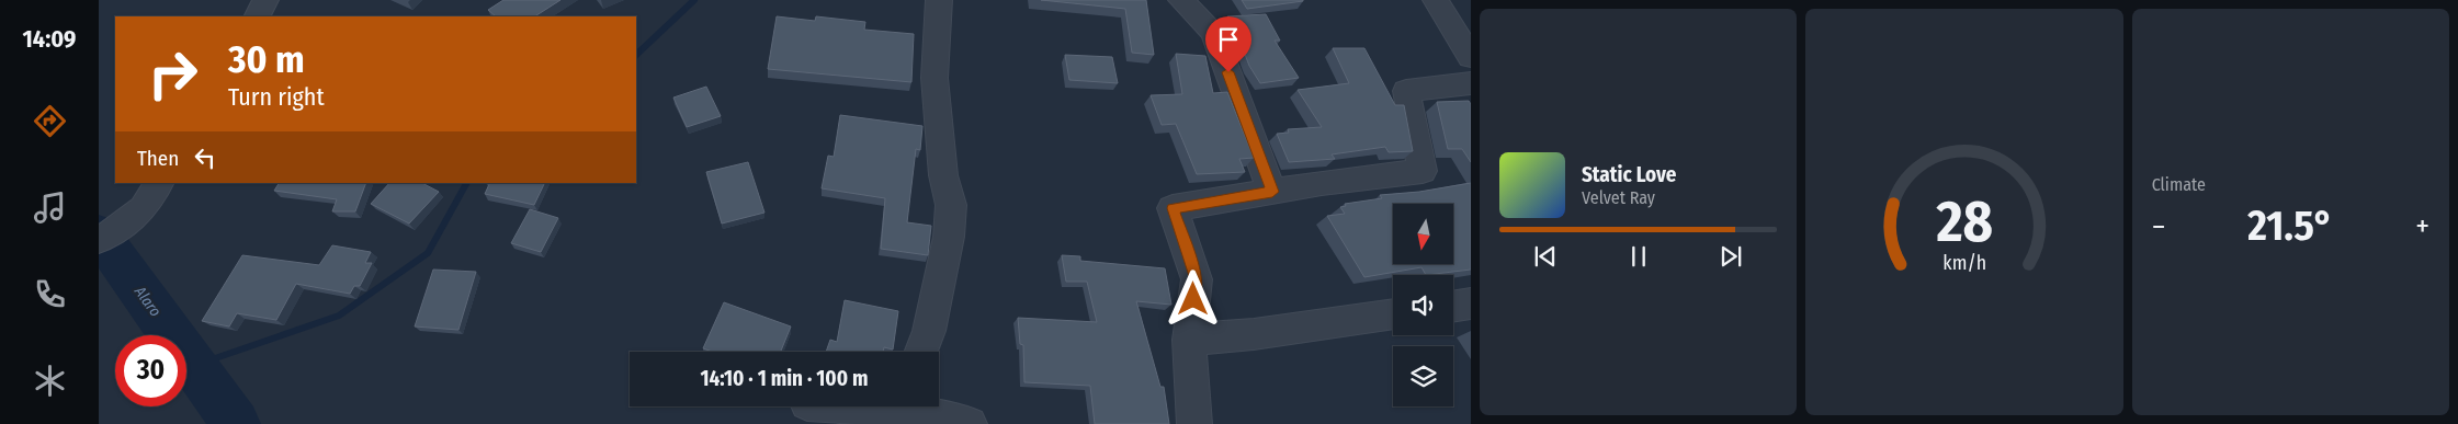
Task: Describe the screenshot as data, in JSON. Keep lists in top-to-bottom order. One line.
{"water":["Alaro"],"north":"bottom","page":{"tabs":"14:09","tile":"Climate","turn":["30 m","Turn right"],"then":"Then","song":["Static Love","Velvet Ray"],"heat":["−","21.5°","+"],"limit":"30","trip":"14:10 · 1 min · 100 m","gauge":["28","km/h"]}}
